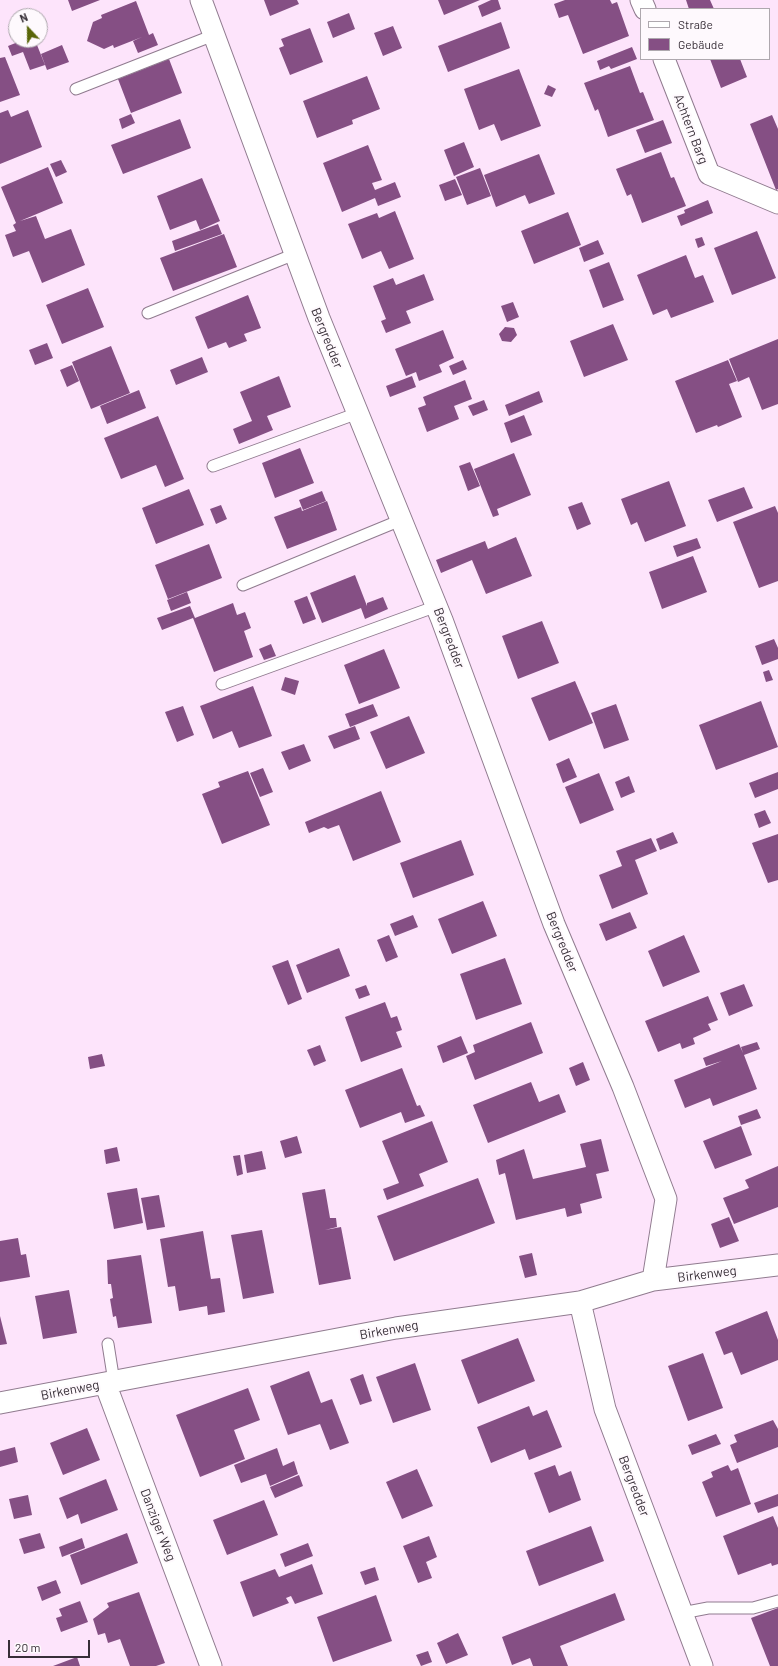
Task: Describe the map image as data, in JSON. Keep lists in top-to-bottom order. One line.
{"streets":{"street":["Achtern Barg","Bergredder","Birkenweg","Danziger Weg"]},"crossings":[["Bergredder","Birkenweg"],["Birkenweg","Danziger Weg"]],"legend":["Straße","Gebäude"],"scale_bar":"20 m","north":"top"}
